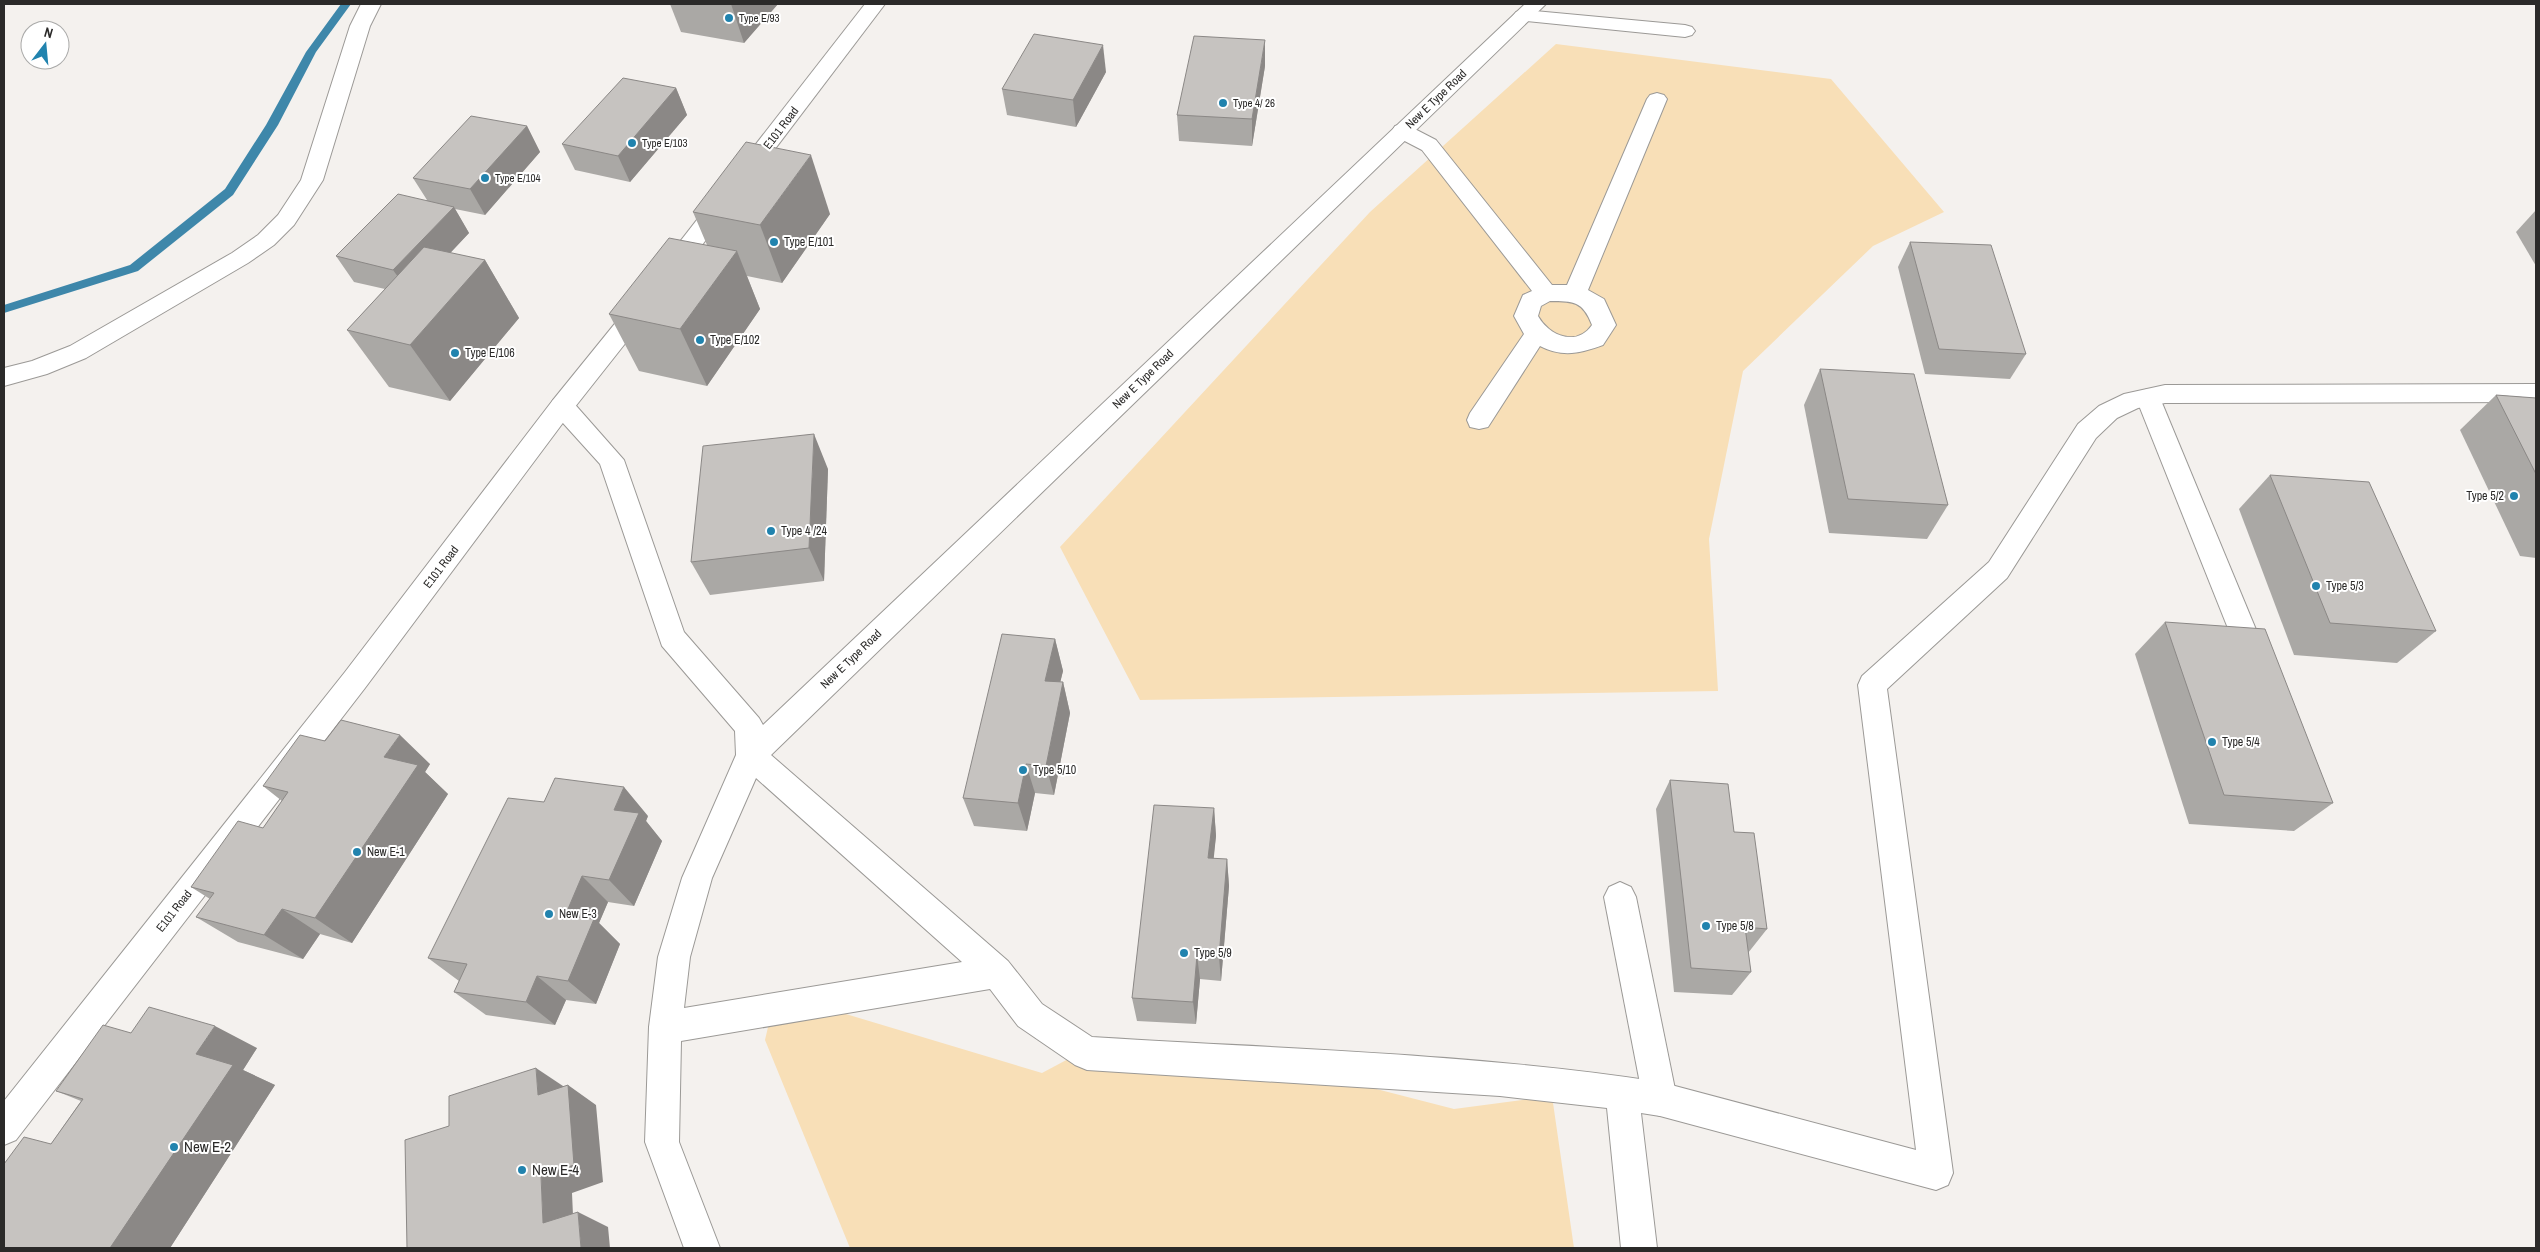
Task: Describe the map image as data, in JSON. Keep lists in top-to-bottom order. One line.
{"streets":{"street":["New E Type Road","E101 Road"]},"places":["Type E/93","Type 4/ 26","Type E/103","Type E/104","Type E/101","Type E/102","Type E/106","Type 5/2","Type 4 /24","Type 5/3","Type 5/4","Type 5/10","New E-1","New E-3","Type 5/8","Type 5/9","New E-2","New E-4"],"north":"top"}
